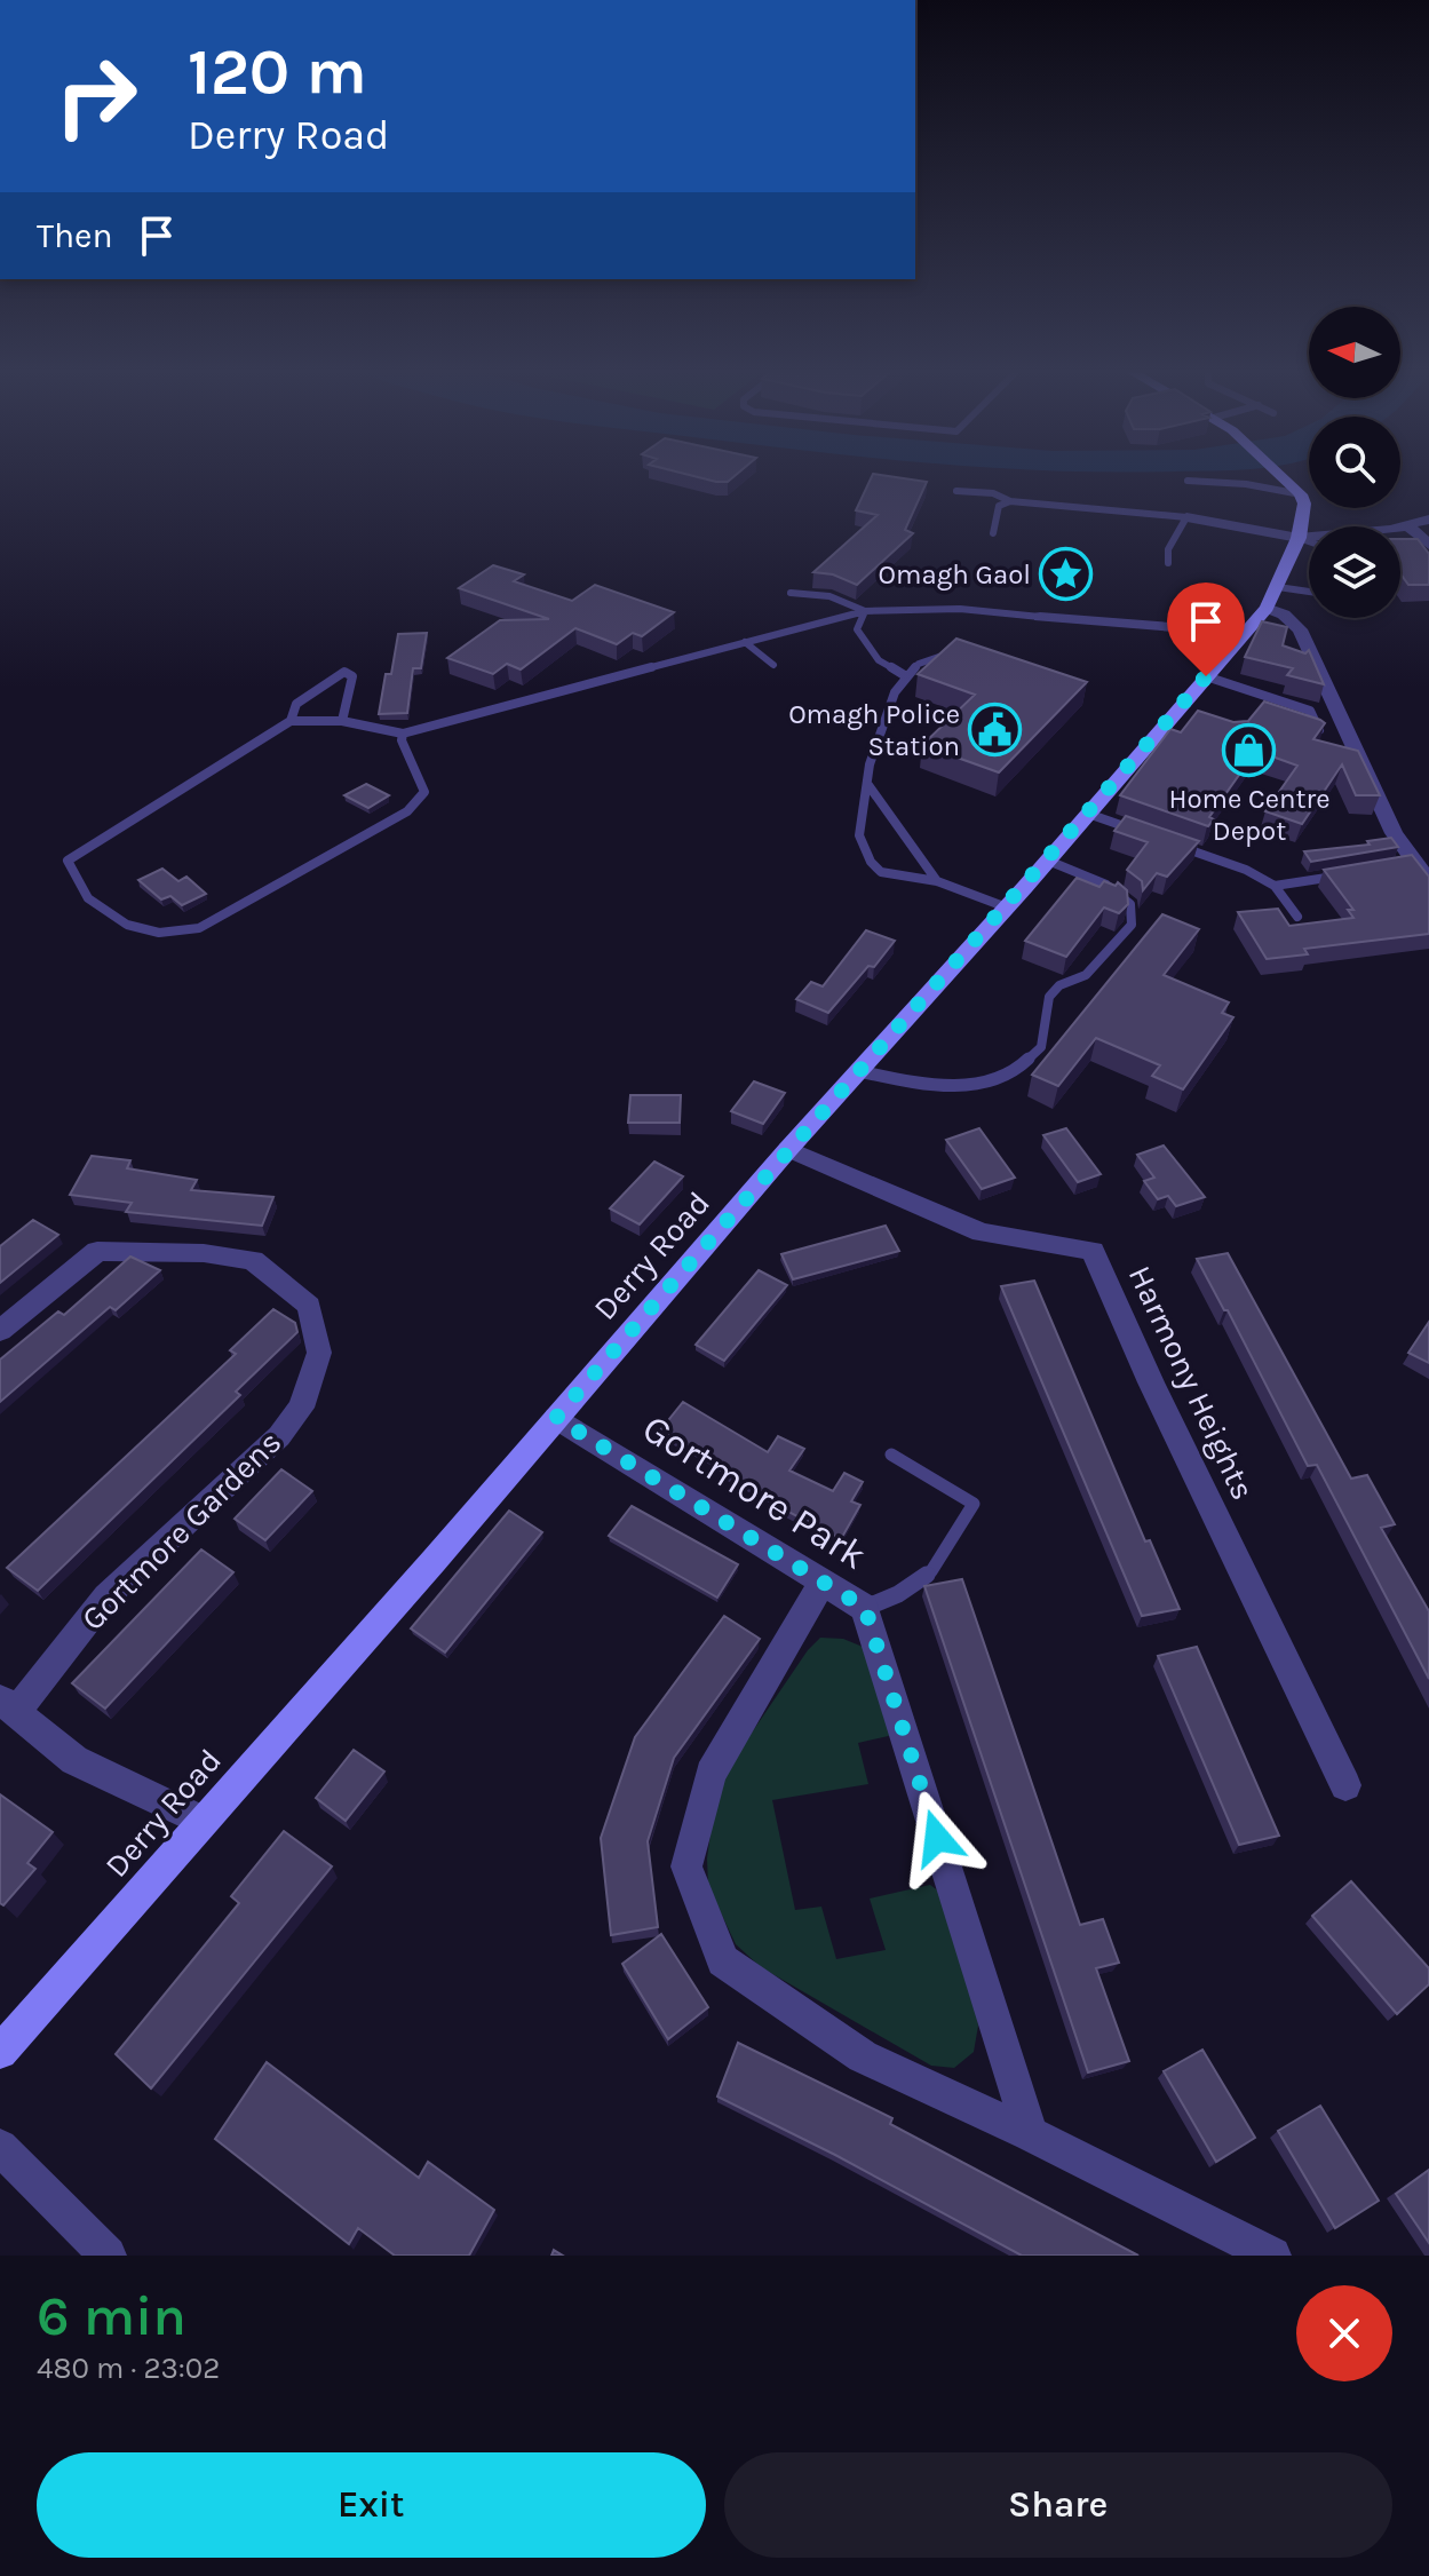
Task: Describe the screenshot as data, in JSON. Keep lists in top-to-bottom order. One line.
{"streets":{"main road":["Derry Road"],"street":["Harmony Heights","Gortmore Park","Gortmore Gardens"]},"crossings":[["Derry Road","Harmony Heights"],["Derry Road","Gortmore Park"],["Derry Road","Gortmore Gardens"]],"places":{"place":["Omagh Gaol"],"public building":["Omagh Police Station"],"shop":["Home Centre Depot"]},"north":"left","page":{"turn":["120 m","Derry Road"],"then":"Then","heading":["6 min","480 m · 23:02"],"buttons":["Exit","Share"]}}
